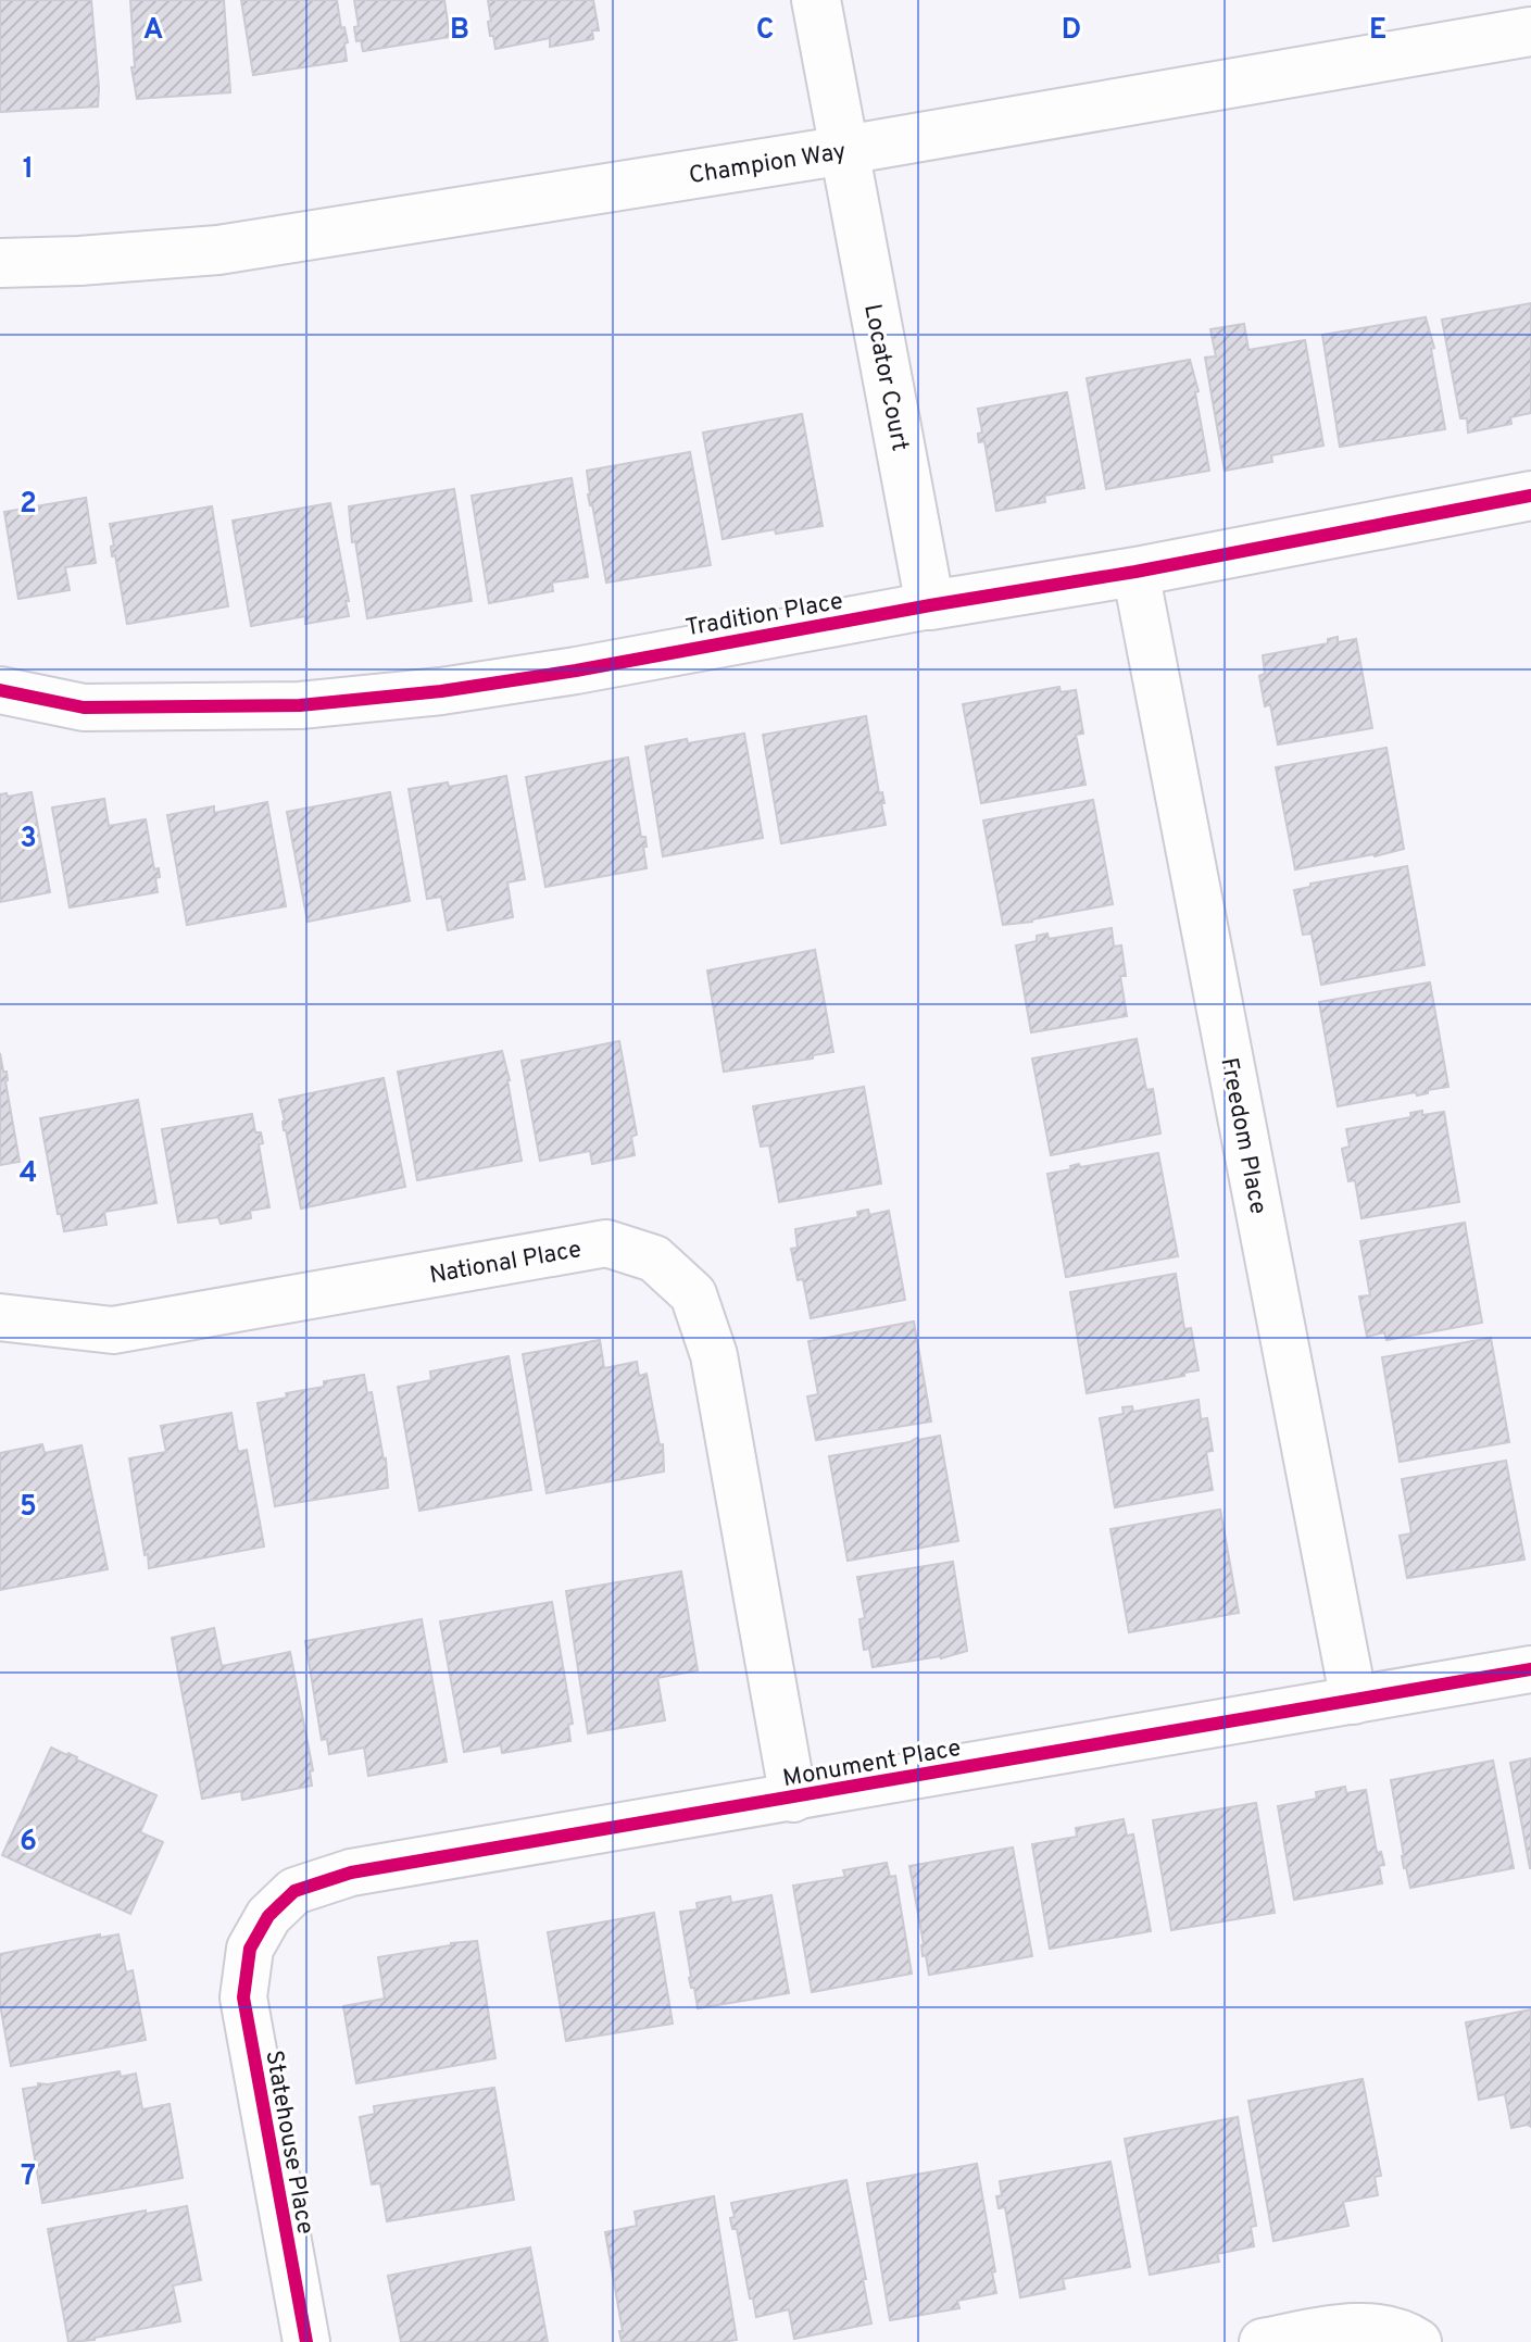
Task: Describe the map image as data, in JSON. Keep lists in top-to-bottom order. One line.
{"streets":{"street":["Champion Way","Locator Court","Tradition Place","Freedom Place","National Place","Monument Place","Statehouse Place"]},"crossings":[["Champion Way","Locator Court"],["Locator Court","Tradition Place"],["Tradition Place","Freedom Place"],["Freedom Place","Monument Place"],["National Place","Monument Place"],["Monument Place","Statehouse Place"]],"grid":{"columns":["A","B","C","D","E"],"rows":["1","2","3","4","5","6","7"]}}
